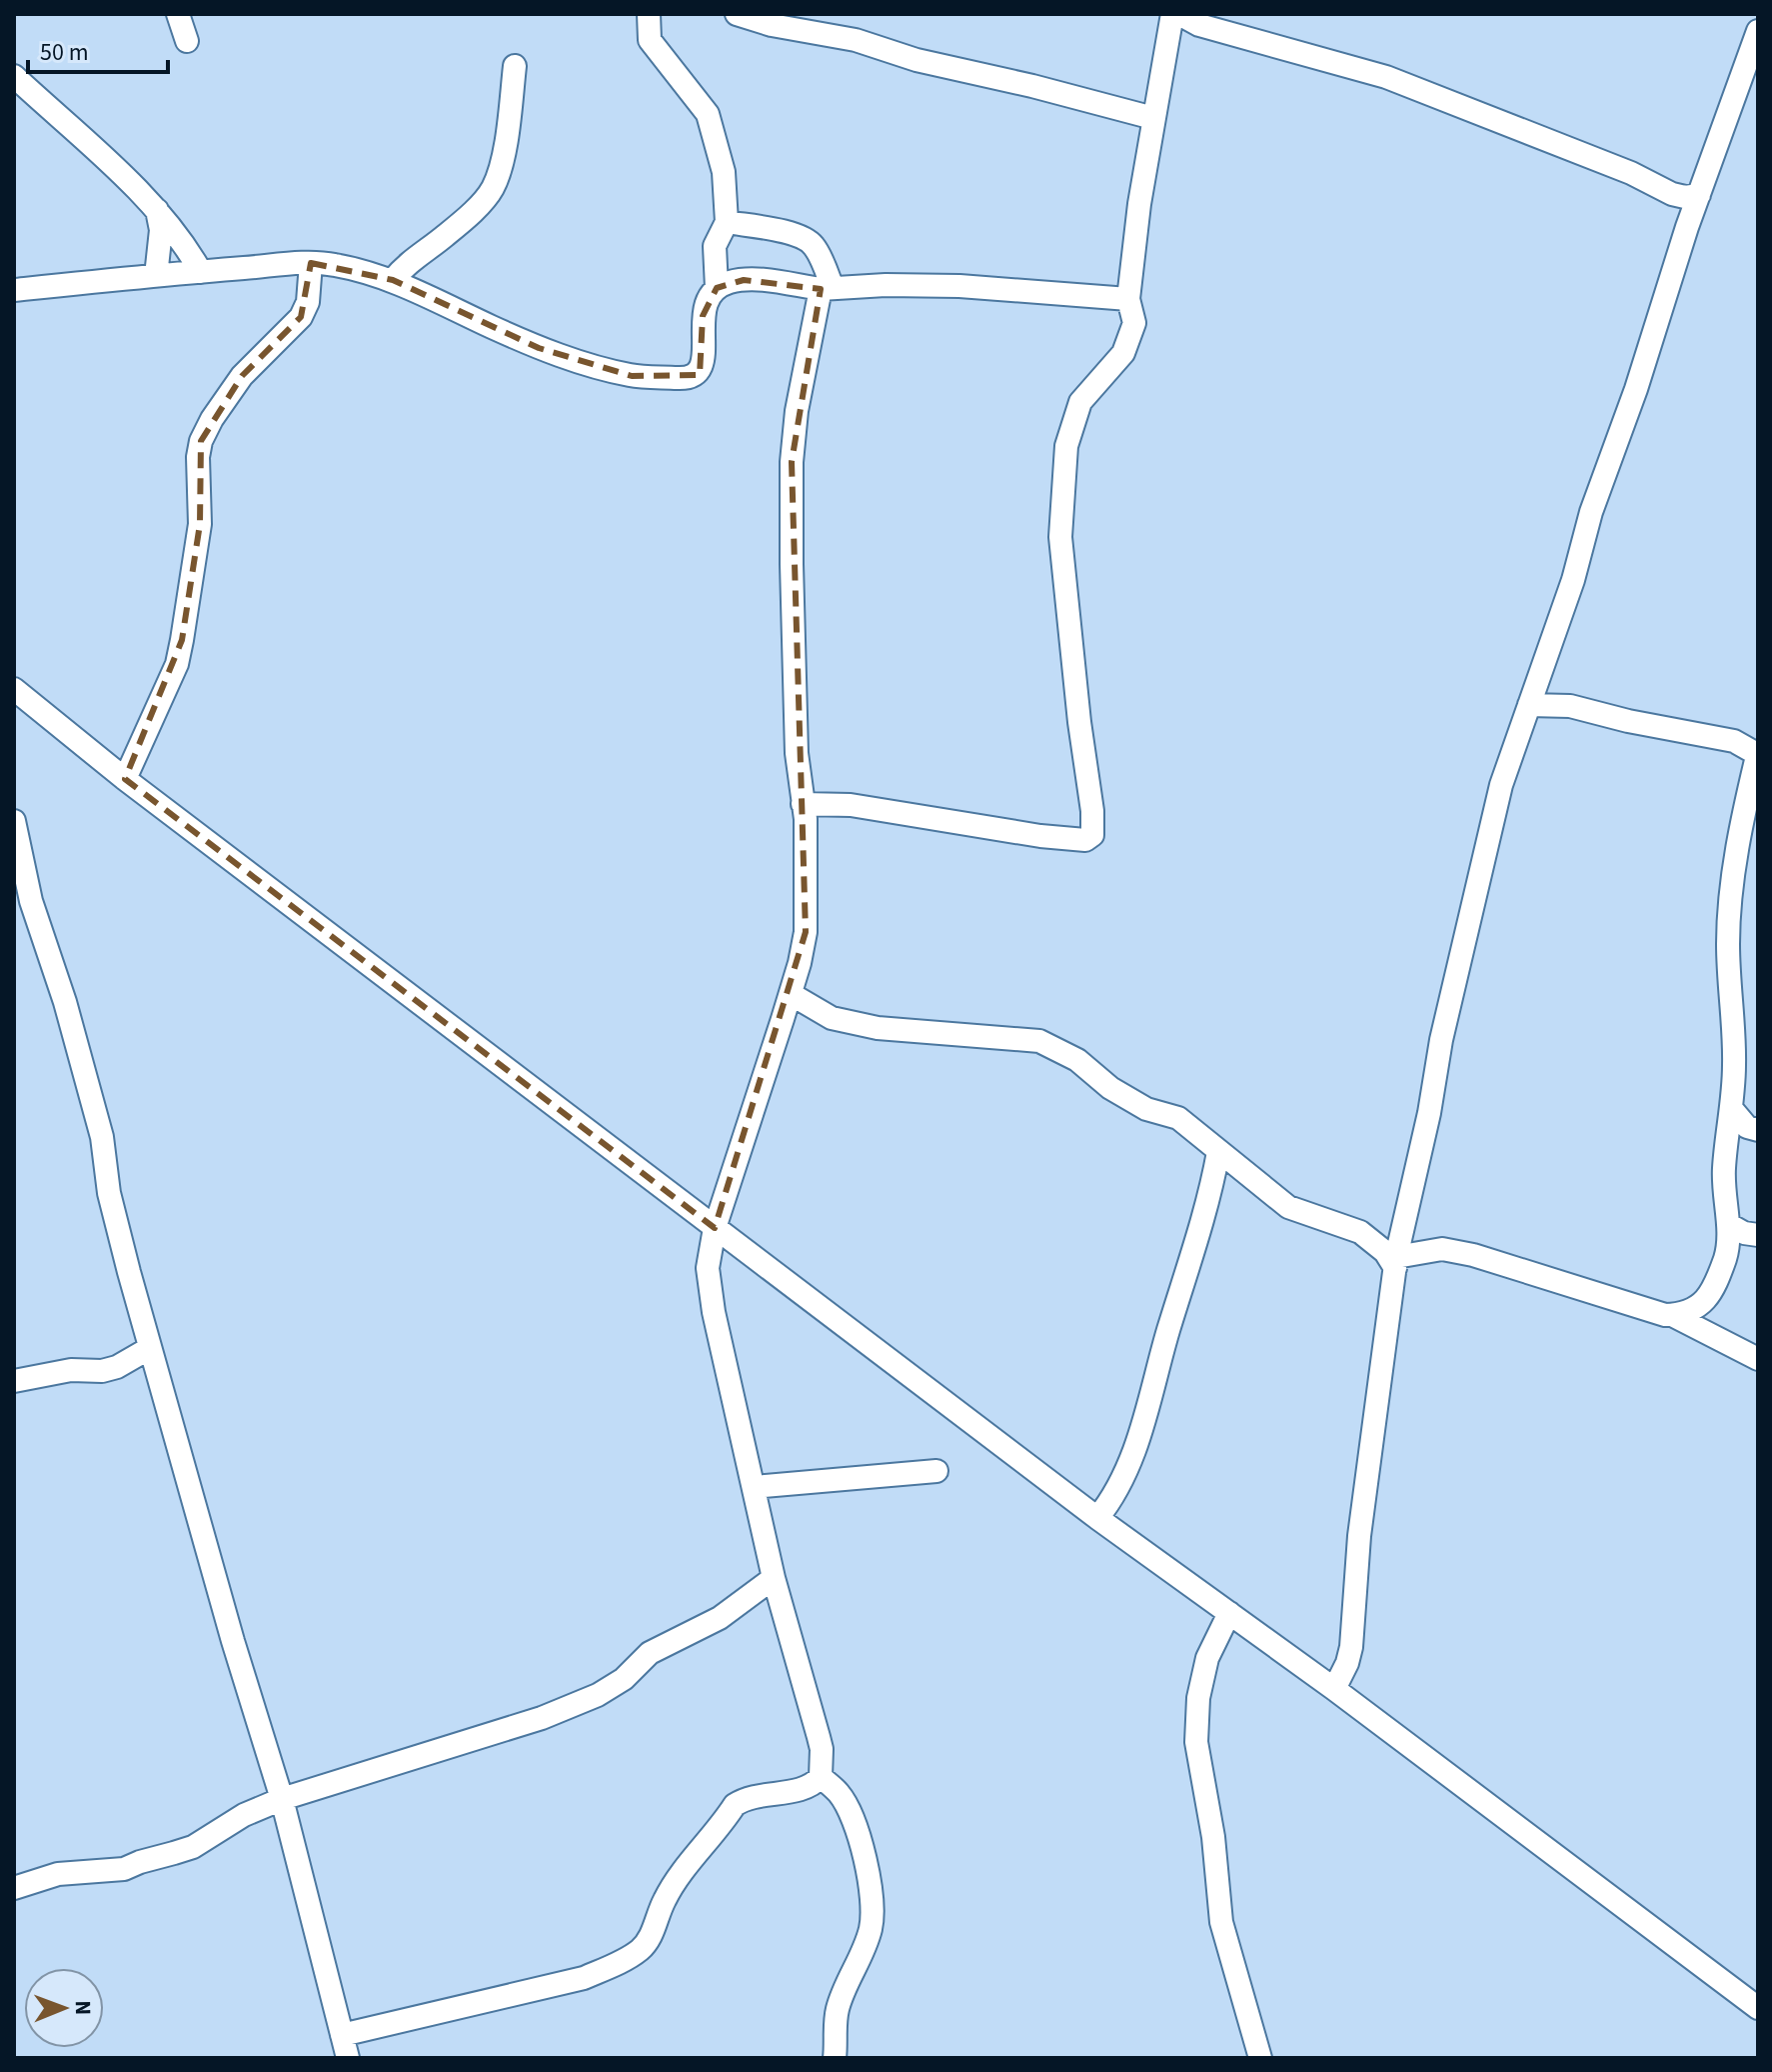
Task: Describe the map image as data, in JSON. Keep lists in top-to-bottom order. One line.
{"scale_bar":"50 m","north":"right"}
